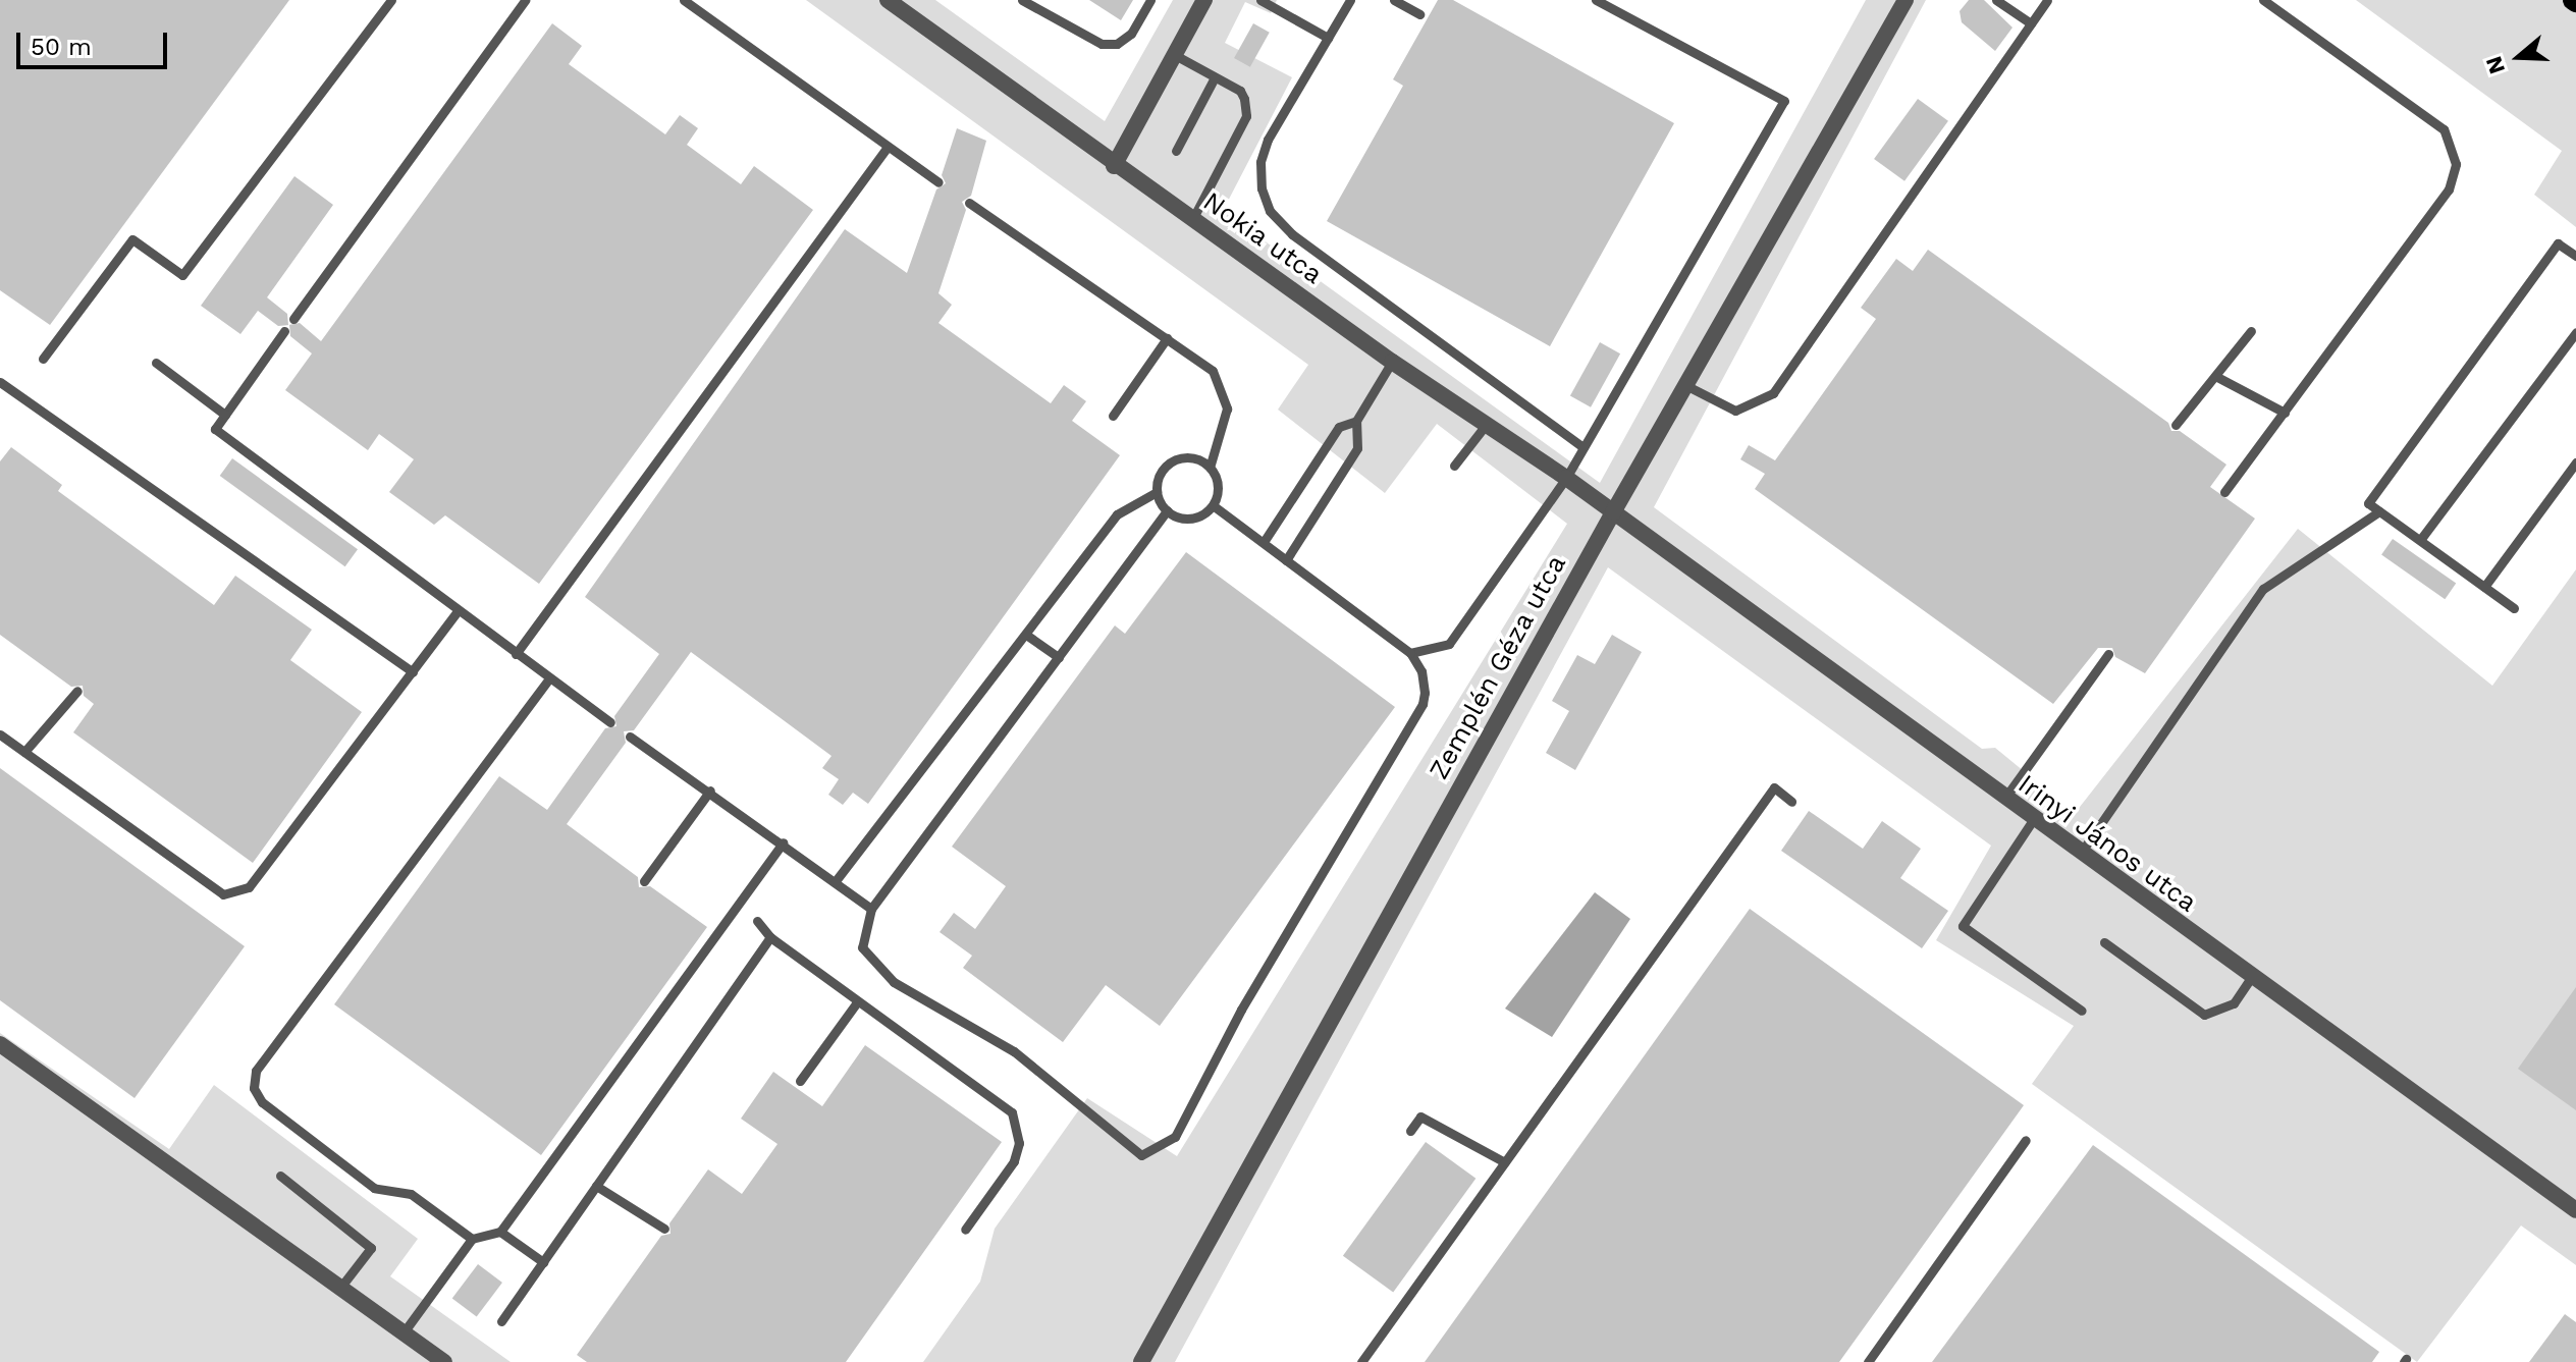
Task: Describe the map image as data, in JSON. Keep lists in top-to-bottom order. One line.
{"streets":{"street":["Nokia utca","Zemplén Géza utca","Irinyi János utca"]},"crossings":[["Nokia utca","Zemplén Géza utca"],["Nokia utca","Irinyi János utca"],["Zemplén Géza utca","Irinyi János utca"]],"scale_bar":"50 m","north":"left"}
